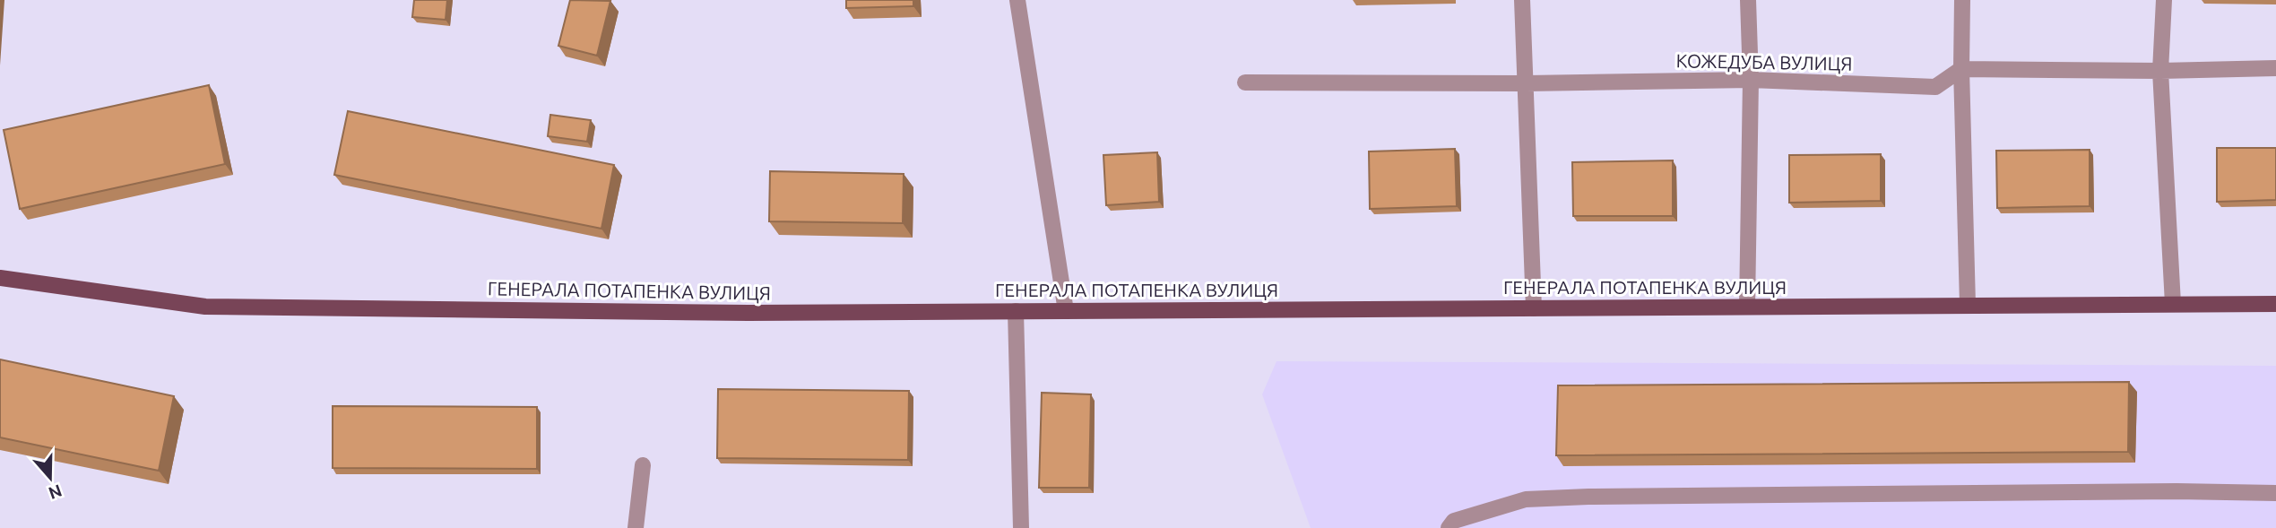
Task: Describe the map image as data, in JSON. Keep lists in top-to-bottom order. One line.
{"streets":{"main road":["ГЕНЕРАЛА ПОТАПЕНКА ВУЛИЦЯ"],"street":["КОЖЕДУБА ВУЛИЦЯ"]},"north":"bottom"}
